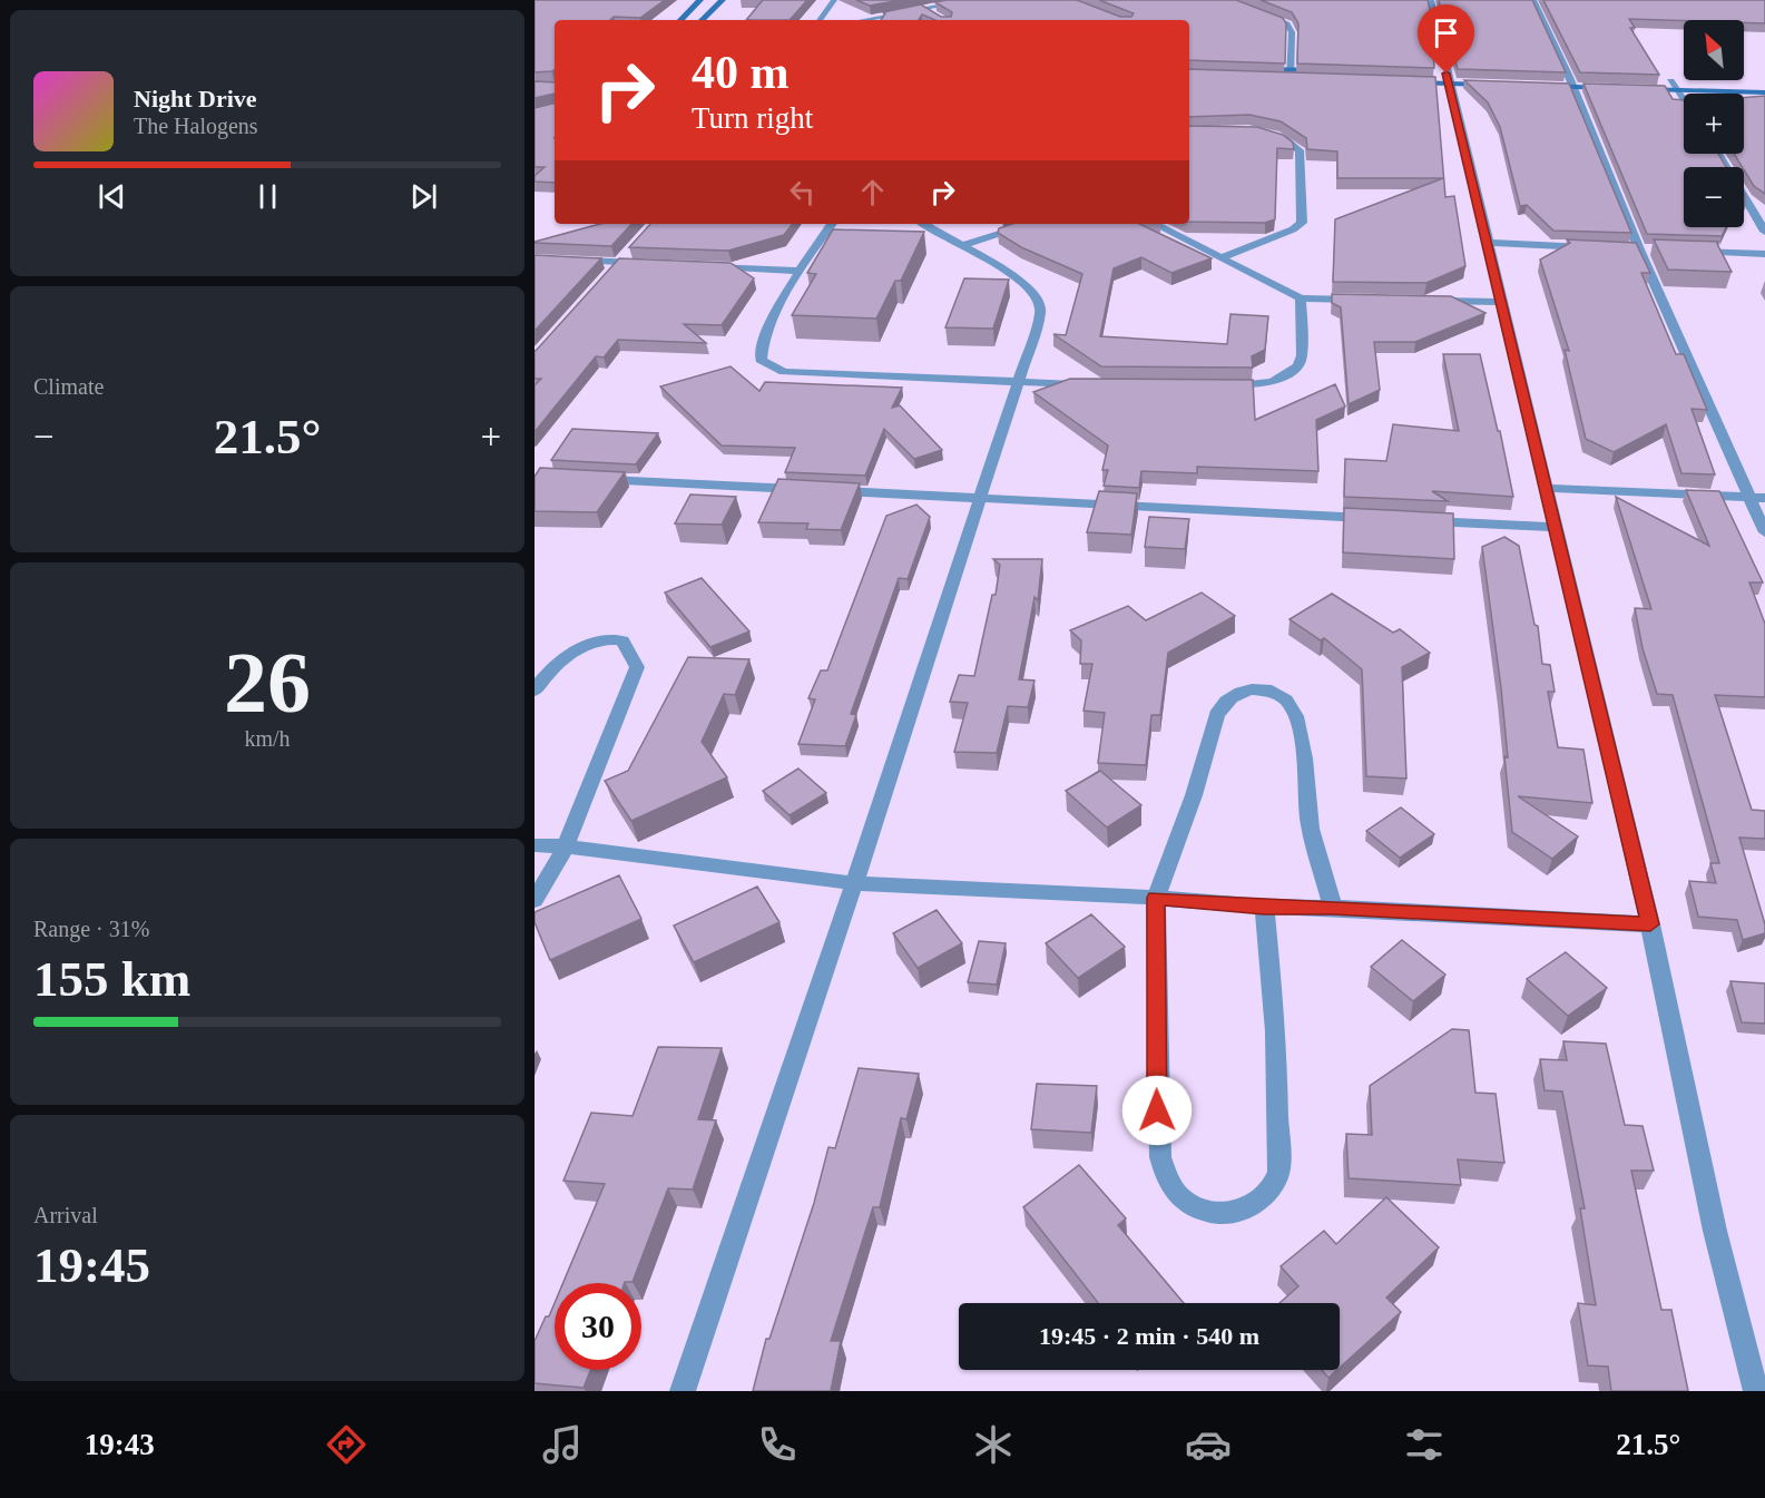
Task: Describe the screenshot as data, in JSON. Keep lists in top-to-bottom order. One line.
{"north":"top left","page":{"map_buttons":["+","−"],"turn":["40 m","Turn right"],"song":["Night Drive","The Halogens"],"tile":["Climate",["26","km/h"],["Range · 31%","155 km"],["Arrival","19:45"]],"heat":["−","21.5°","+"],"limit":"30","trip":"19:45 · 2 min · 540 m","tabs":["19:43","21.5°"]}}
